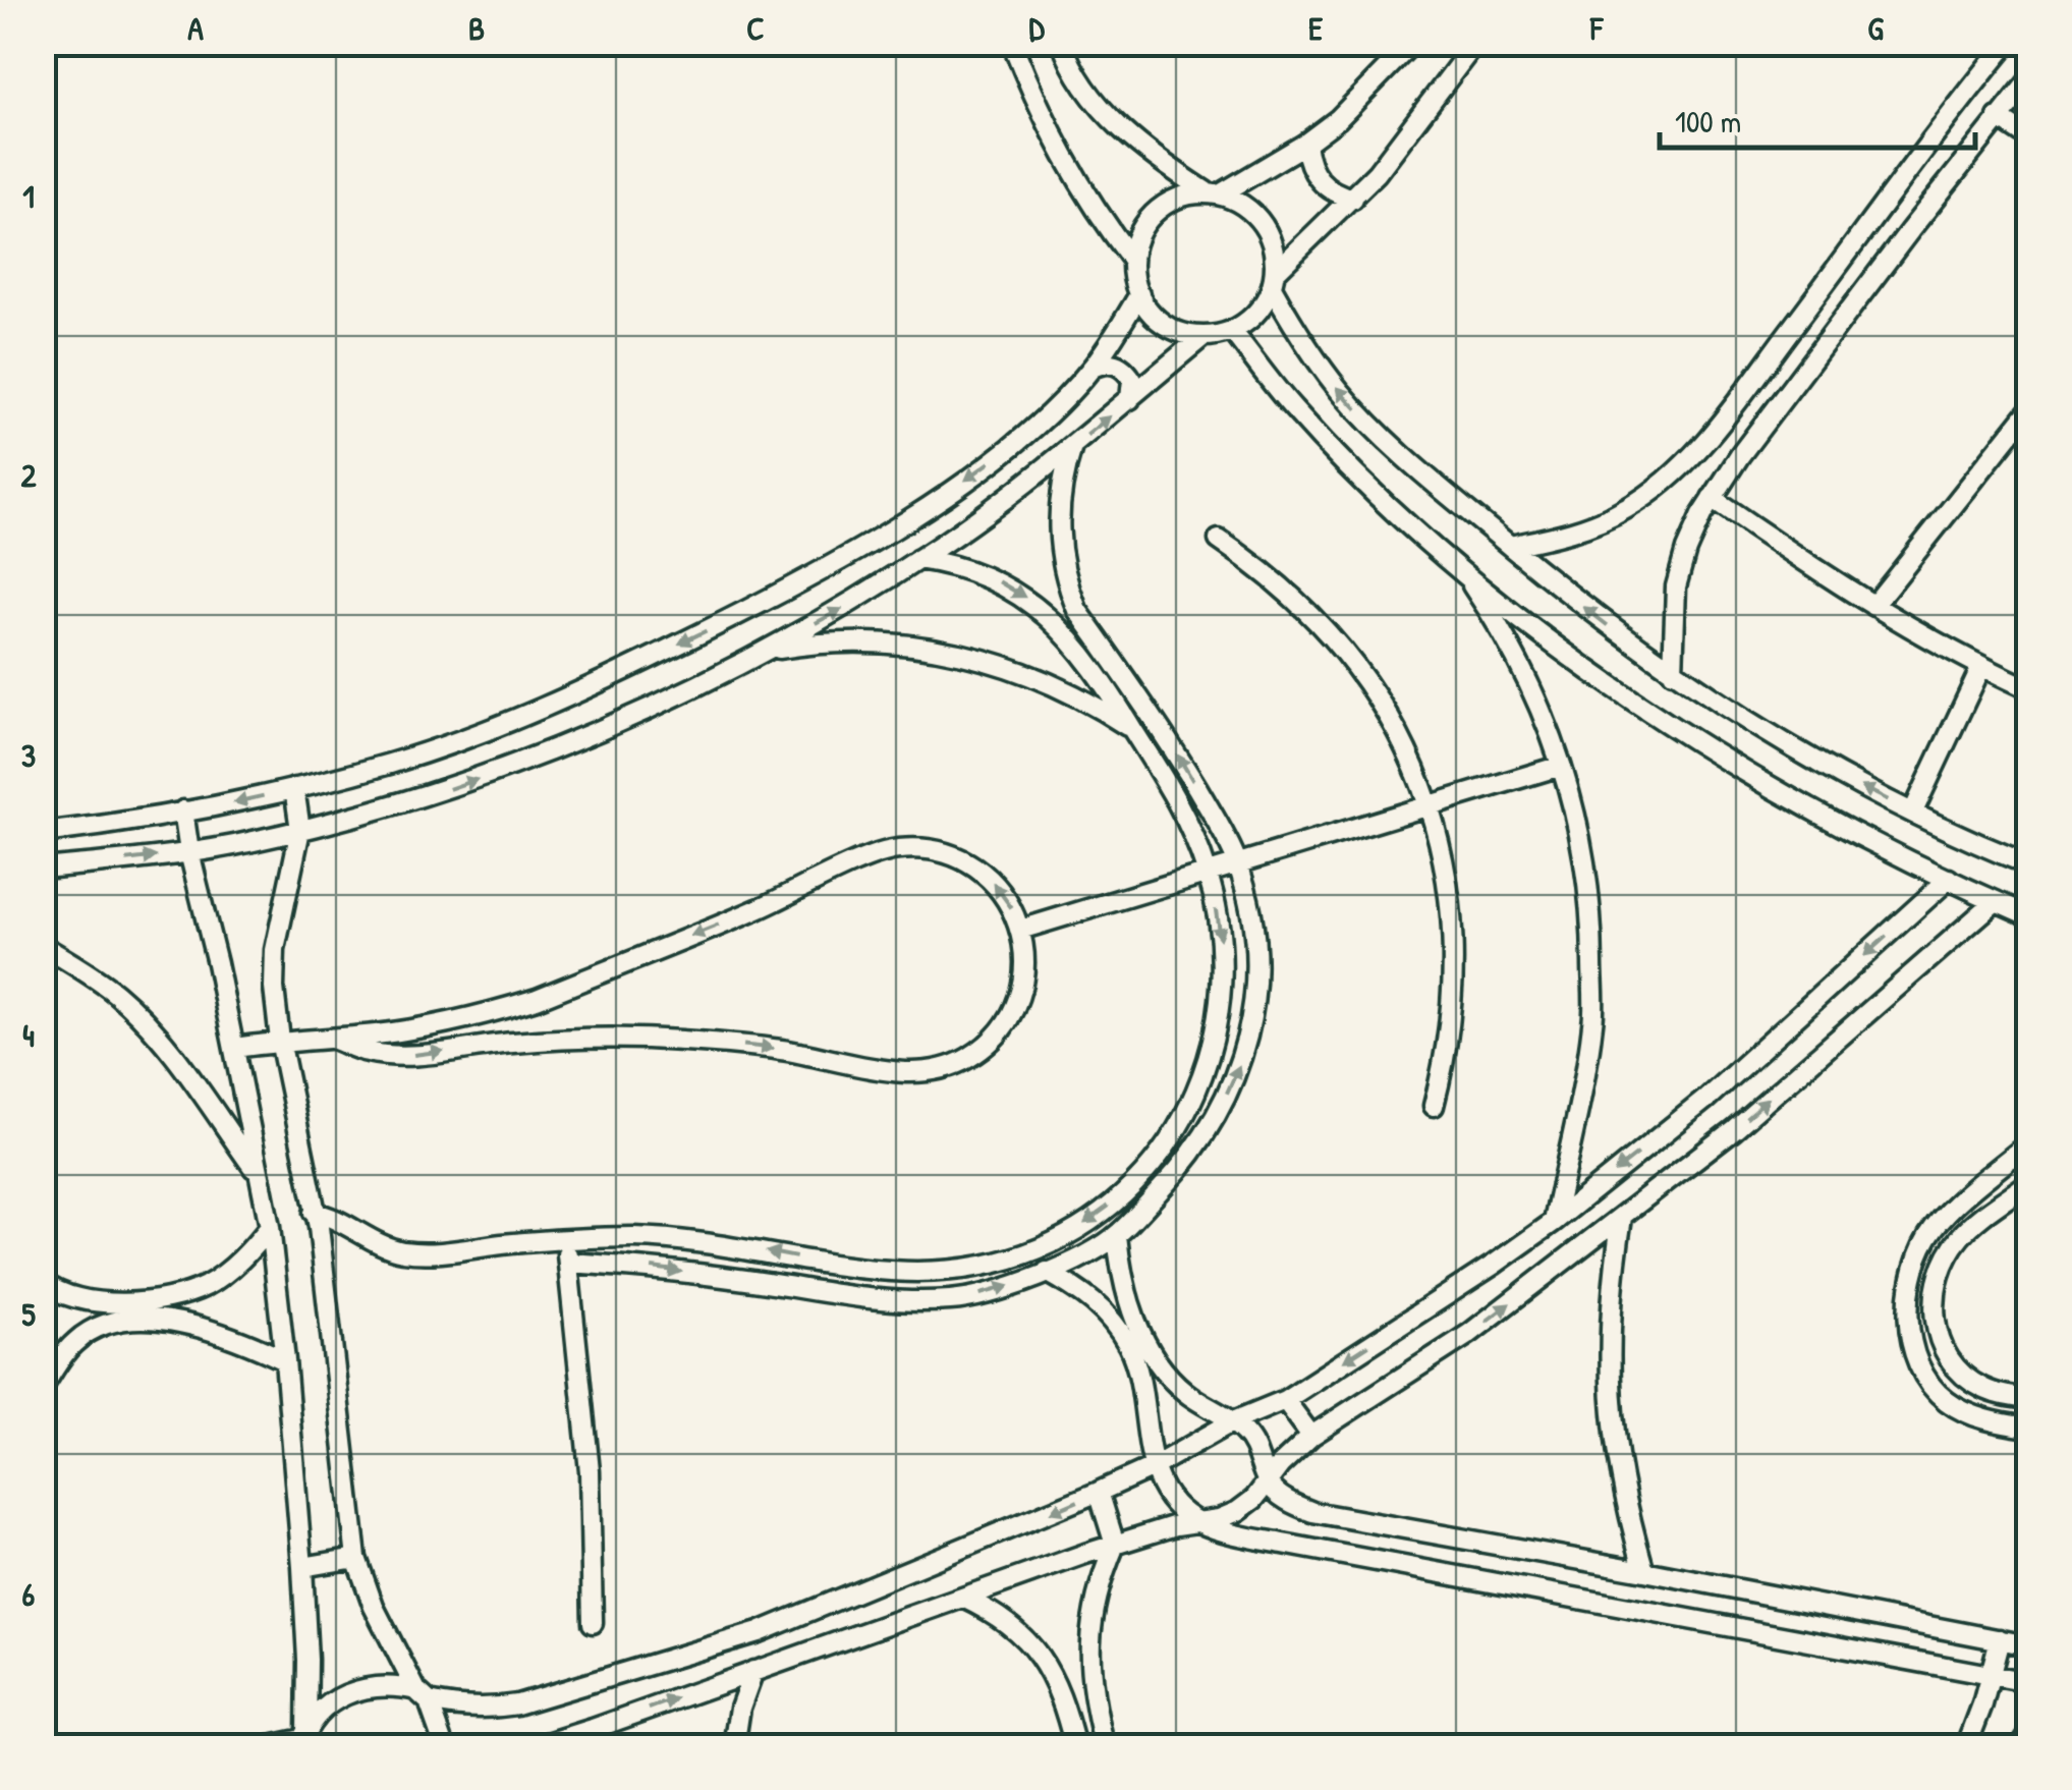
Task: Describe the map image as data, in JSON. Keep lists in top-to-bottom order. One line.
{"scale_bar":"100 m","grid":{"columns":["A","B","C","D","E","F","G"],"rows":["1","2","3","4","5","6"]}}
